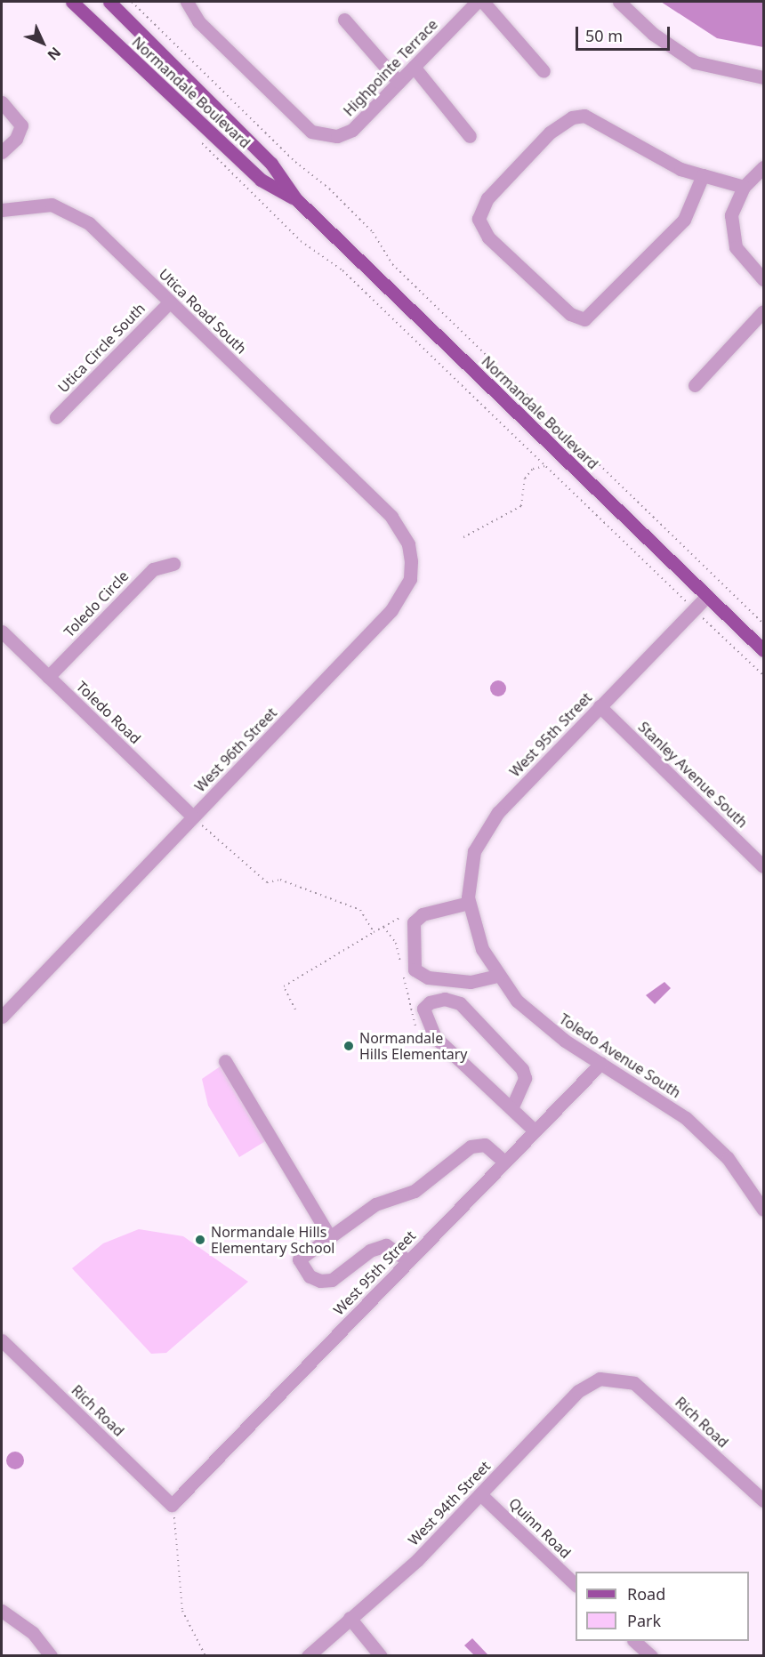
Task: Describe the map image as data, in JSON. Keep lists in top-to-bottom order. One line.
{"streets":{"main road":["Normandale Boulevard"],"street":["Highpointe Terrace","Utica Road South","Utica Circle South","Toledo Circle","Toledo Road","West 95th Street","West 96th Street","Stanley Avenue South","Toledo Avenue South","Rich Road","West 94th Street","Quinn Road"]},"crossings":[["Normandale Boulevard","West 95th Street"],["Utica Road South","Utica Circle South"],["Utica Road South","West 96th Street"],["Toledo Circle","Toledo Road"],["Toledo Road","West 96th Street"],["West 95th Street","Stanley Avenue South"],["West 95th Street","Toledo Avenue South"],["West 95th Street","Rich Road"],["Rich Road","West 94th Street"],["West 94th Street","Quinn Road"]],"places":["Normandale Hills Elementary","Normandale Hills Elementary School"],"legend":["Road","Park"],"scale_bar":"50 m","north":"bottom right"}
